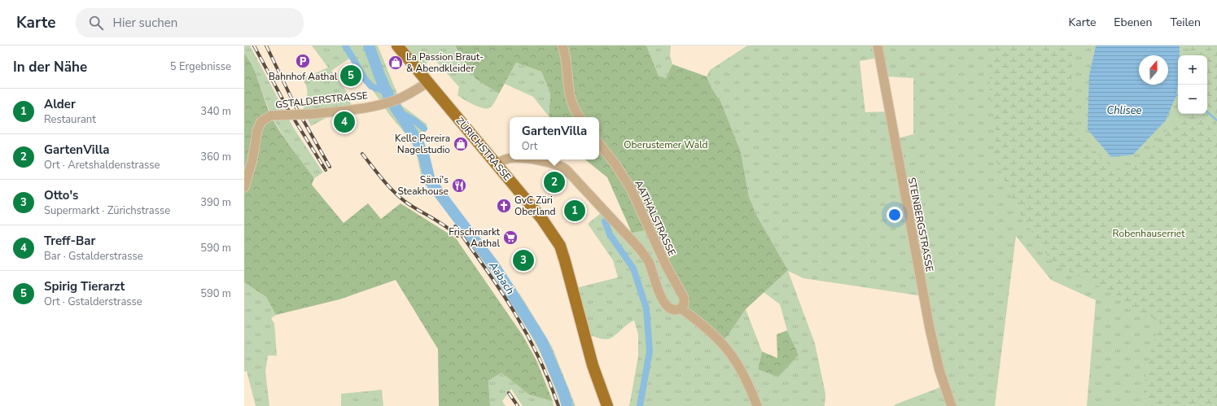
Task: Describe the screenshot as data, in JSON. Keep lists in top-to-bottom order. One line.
{"streets":{"main road":["ZÜRICHSTRASSE"],"street":["GSTALDERSTRASSE","AATHALSTRASSE","STEINBERGSTRASSE"]},"crossings":[["GSTALDERSTRASSE","ZÜRICHSTRASSE"]],"water":["Chlisee","Aabach"],"parks":["Oberustemer Wald","Robenhauserriet"],"places":{"parking":["Bahnhof Aathal"],"shop":["La Passion Braut- & Abendkleider","Kelle Pereira Nagelstudio"],"restaurant":["Sämi's Steakhouse"],"church":["GvC Züri Oberland"],"supermarket":["Frischmarkt Aathal"]},"north":"top","page":{"header":"Karte","search":"Hier suchen","nav":["Karte","Ebenen","Teilen"],"heading":["In der Nähe","5 Ergebnisse"],"map_buttons":["+","−"],"pins":["5","4","2","1","3"],"list":[{"mark":"1","name":"Alder","note":"Restaurant","value":"340 m"},{"mark":"2","name":"GartenVilla","note":"Ort · Aretshaldenstrasse","value":"360 m"},{"mark":"3","name":"Otto's","note":"Supermarkt · Zürichstrasse","value":"390 m"},{"mark":"4","name":"Treff-Bar","note":"Bar · Gstalderstrasse","value":"590 m"},{"mark":"5","name":"Spirig Tierarzt","note":"Ort · Gstalderstrasse","value":"590 m"}],"popup":["GartenVilla","Ort"]}}
